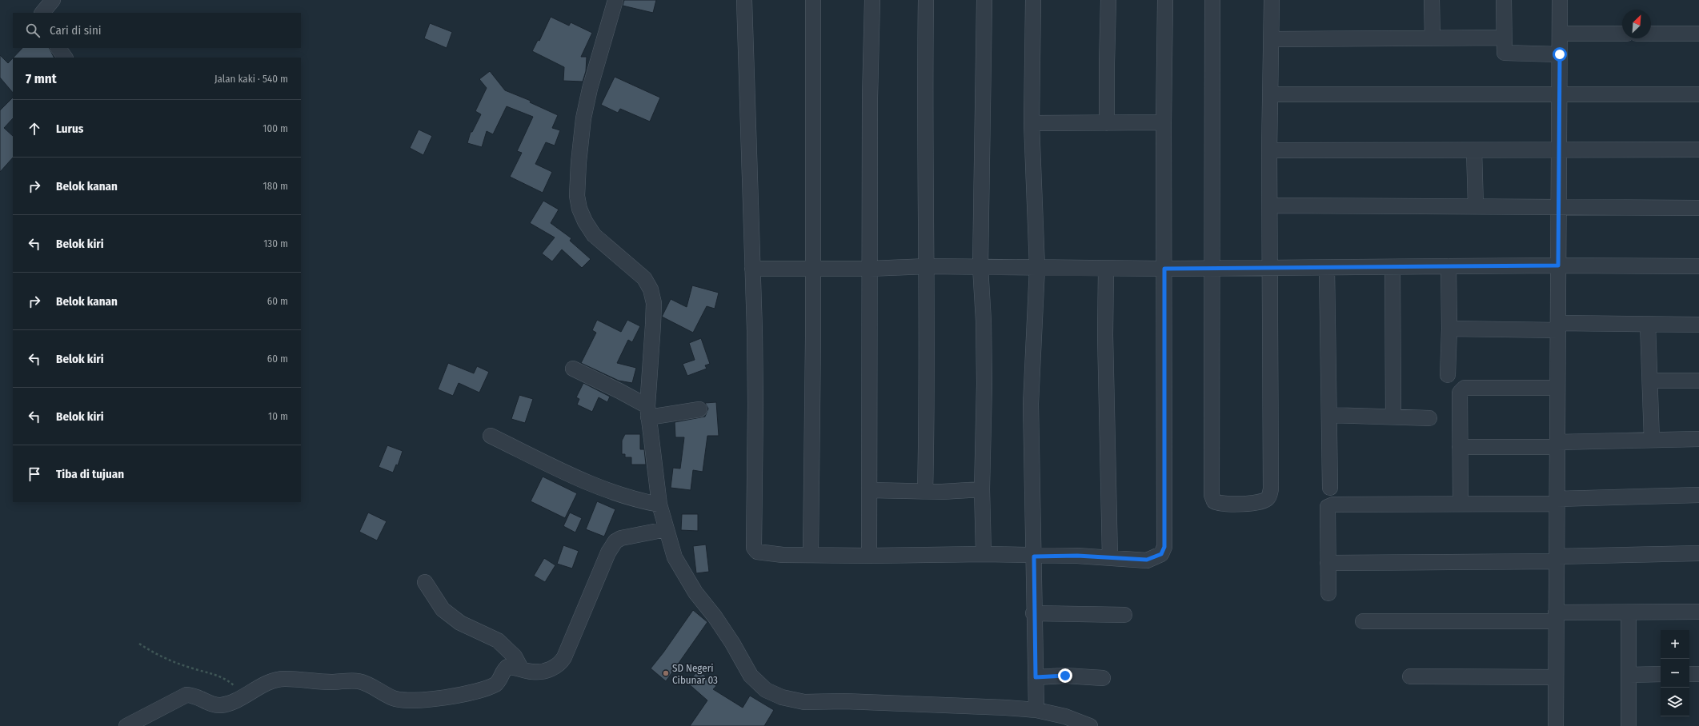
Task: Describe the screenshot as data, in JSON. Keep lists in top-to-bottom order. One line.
{"places":["SD Negeri Cibunar 03"],"north":"top right","page":{"search":"Cari di sini","heading":["7 mnt","Jalan kaki · 540 m"],"list":[["Lurus","100 m"],["Belok kanan","180 m"],["Belok kiri","130 m"],["Belok kanan","60 m"],["Belok kiri","60 m"],["Belok kiri","10 m"],"Tiba di tujuan"],"map_buttons":["+","−"]}}
